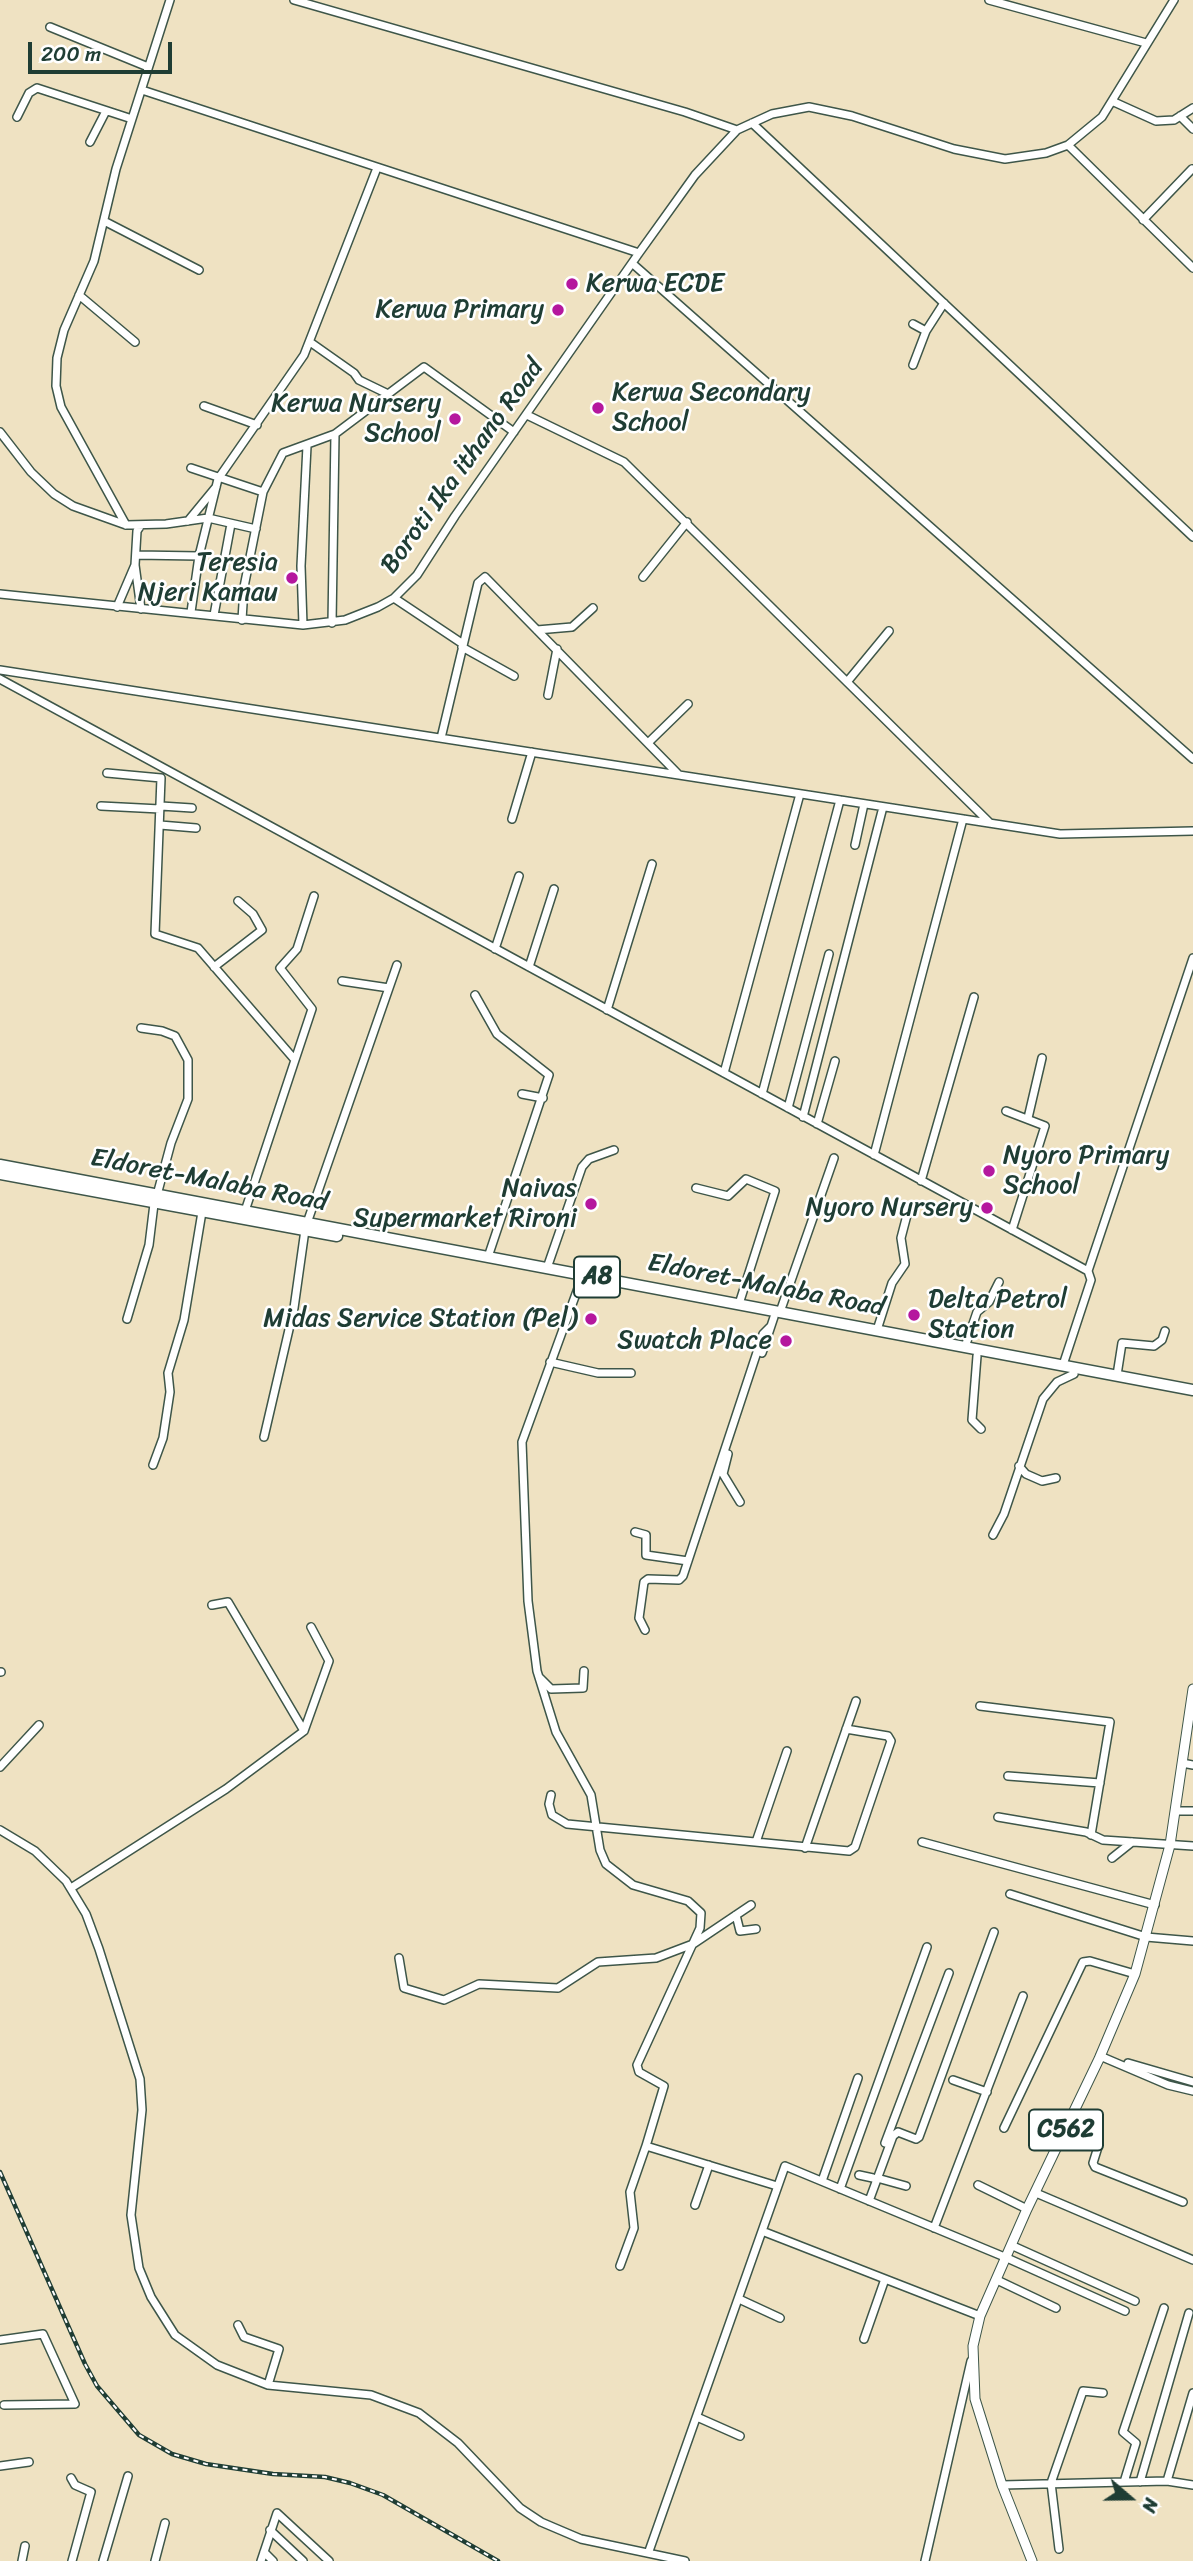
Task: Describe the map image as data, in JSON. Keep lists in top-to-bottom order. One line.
{"streets":{"highway":["Eldoret-Malaba Road","A8"],"main road":["C562"],"street":["Boroti Ika ithano Road"]},"places":["Kerwa ECDE","Kerwa Primary","Kerwa Secondary School","Kerwa Nursery School","Teresia Njeri Kamau","Nyoro Primary School","Naivas Supermarket Rironi","Nyoro Nursery","Delta Petrol Station","Midas Service Station (Pel)","Swatch Place"],"scale_bar":"200 m","north":"right"}
